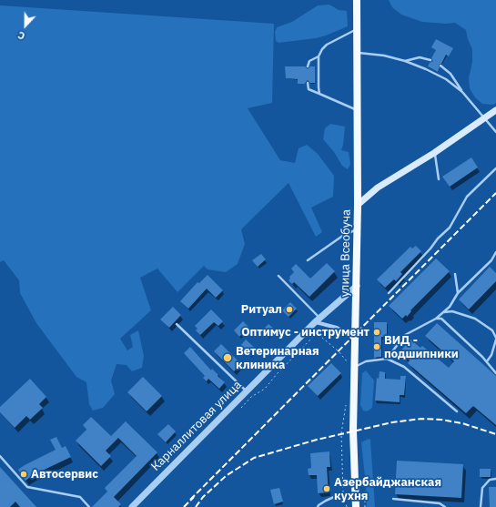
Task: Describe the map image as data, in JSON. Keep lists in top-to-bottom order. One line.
{"streets":{"main road":["улица Всеобуча"],"street":["Карналлитовая улица"]},"crossings":[["улица Всеобуча","Карналлитовая улица"]],"places":["Ритуал","Оптимус - инструмент","ВИД - подшипники","Ветеринарная клиника","Автосервис","Азербайджанская кухня"],"north":"bottom"}
